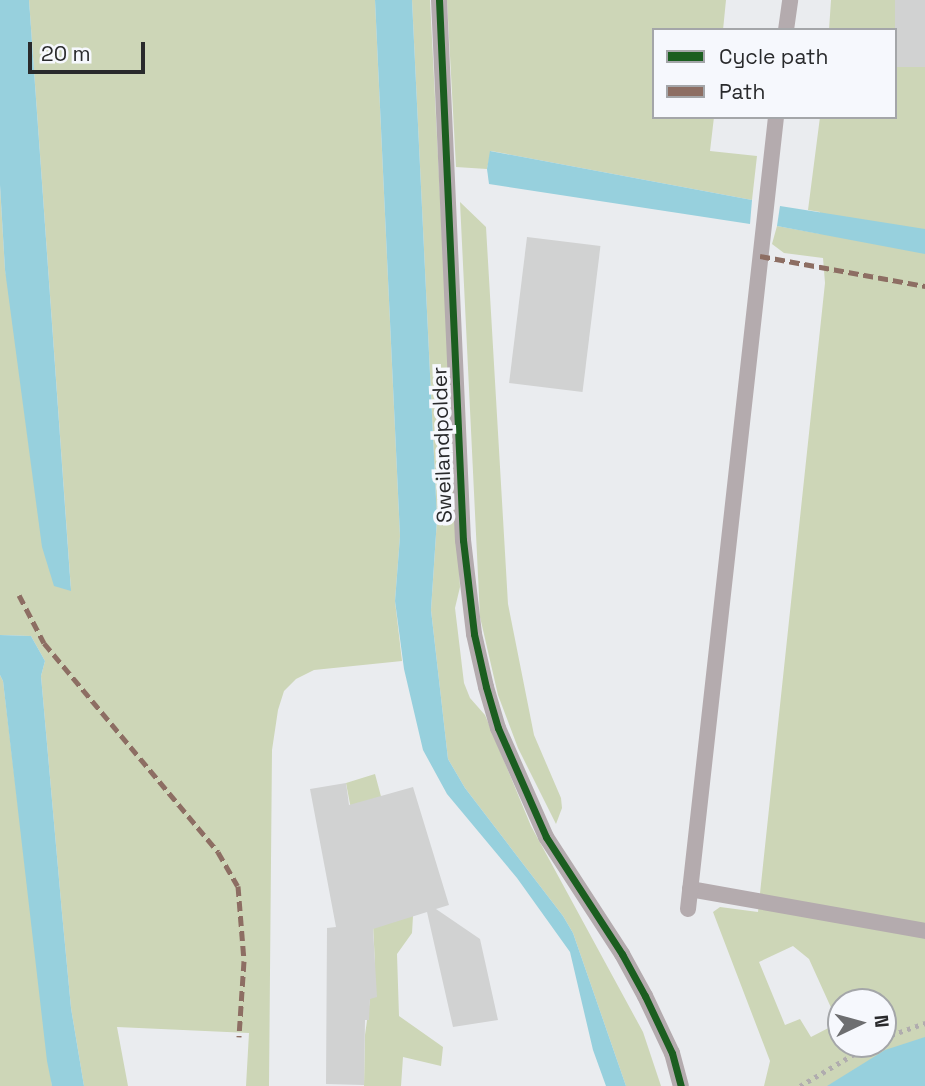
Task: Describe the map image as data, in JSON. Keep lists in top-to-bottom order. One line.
{"streets":{"lane":["Sweilandpolder"]},"legend":["Cycle path","Path"],"scale_bar":"20 m","north":"right"}
